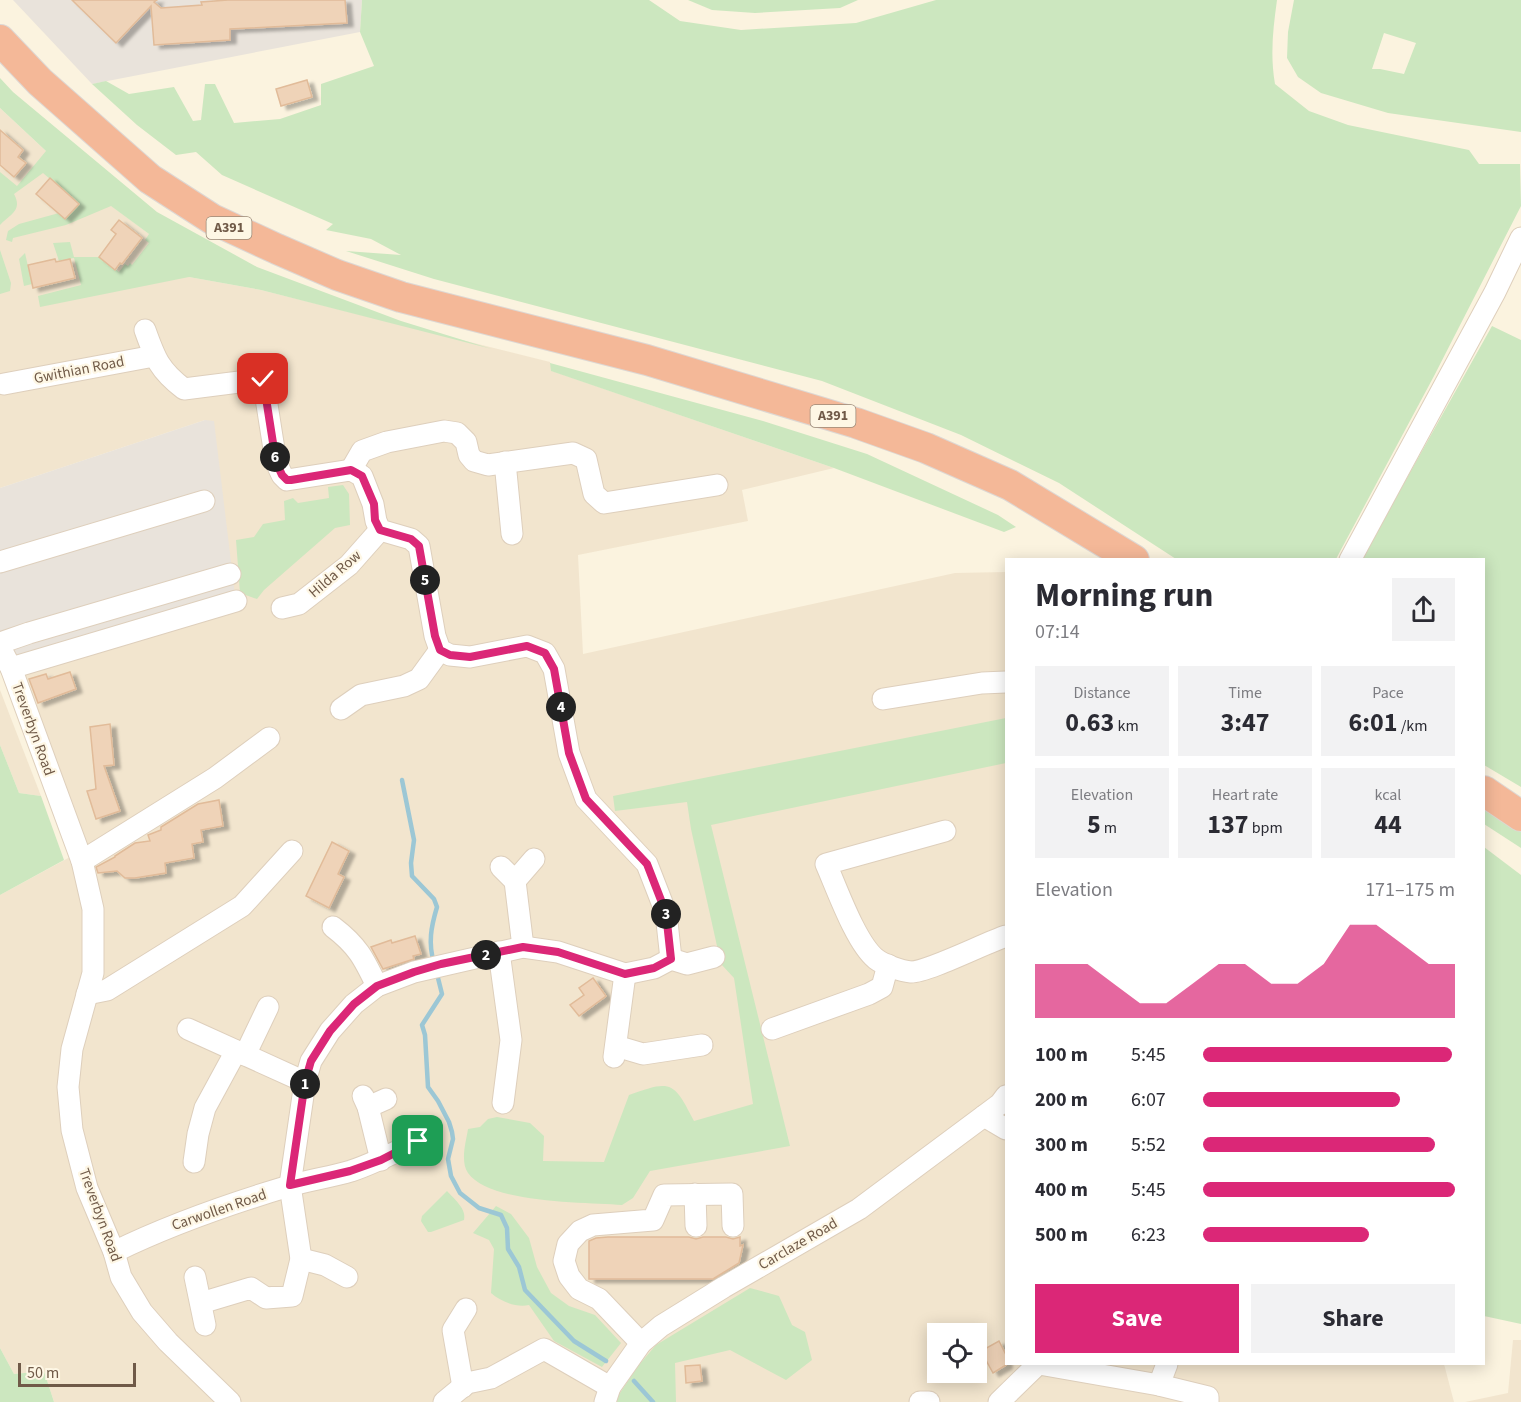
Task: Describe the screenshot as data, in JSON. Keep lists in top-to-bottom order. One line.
{"streets":{"highway":["A391"],"street":["Gwithian Road","Hilda Row","Treverbyn Road","Carwollen Road","Carclaze Road"]},"crossings":[["Treverbyn Road","Carwollen Road"]],"scale_bar":"50 m","page":{"pins":["6","5","4","3","2","1"],"heading":["Morning run","07:14"],"stats":[["Distance","0.63 km"],["Time","3:47"],["Pace","6:01 /km"],["Elevation","5 m"],["Heart rate","137 bpm"],["kcal","44"]],"chart":["Elevation","171–175 m"],"list":[{"name":"100 m","note":"5:45"},{"name":"200 m","note":"6:07"},{"name":"300 m","note":"5:52"},{"name":"400 m","note":"5:45"},{"name":"500 m","note":"6:23"}],"buttons":["Save","Share"],"scale":"50 m"}}
